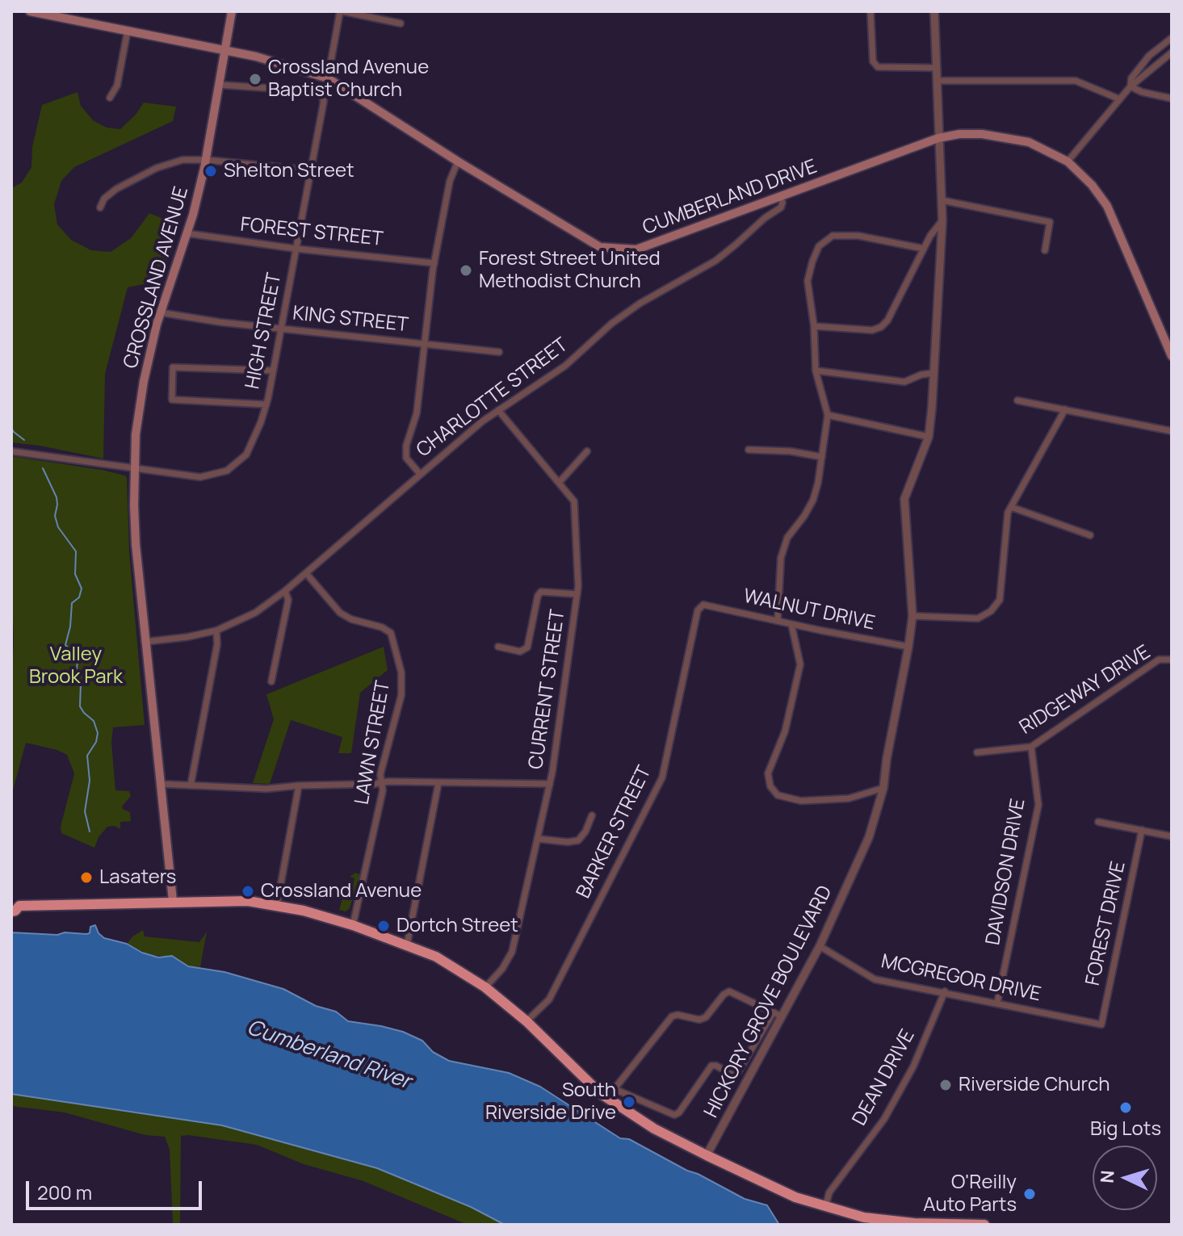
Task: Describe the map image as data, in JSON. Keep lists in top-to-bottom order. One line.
{"streets":{"main road":["CUMBERLAND DRIVE","CROSSLAND AVENUE"],"street":["FOREST STREET","KING STREET","HIGH STREET","CHARLOTTE STREET","WALNUT DRIVE","CURRENT STREET","RIDGEWAY DRIVE","LAWN STREET","BARKER STREET","DAVIDSON DRIVE","FOREST DRIVE","MCGREGOR DRIVE","HICKORY GROVE BOULEVARD","DEAN DRIVE"]},"crossings":[["CUMBERLAND DRIVE","CROSSLAND AVENUE"],["CUMBERLAND DRIVE","CHARLOTTE STREET"],["CUMBERLAND DRIVE","HICKORY GROVE BOULEVARD"],["FOREST STREET","CROSSLAND AVENUE"],["FOREST STREET","HIGH STREET"],["CROSSLAND AVENUE","KING STREET"],["CROSSLAND AVENUE","HIGH STREET"],["CROSSLAND AVENUE","CHARLOTTE STREET"],["KING STREET","HIGH STREET"],["CHARLOTTE STREET","CURRENT STREET"],["CHARLOTTE STREET","LAWN STREET"],["WALNUT DRIVE","BARKER STREET"],["WALNUT DRIVE","HICKORY GROVE BOULEVARD"],["RIDGEWAY DRIVE","DAVIDSON DRIVE"],["DAVIDSON DRIVE","MCGREGOR DRIVE"],["FOREST DRIVE","MCGREGOR DRIVE"],["MCGREGOR DRIVE","HICKORY GROVE BOULEVARD"],["MCGREGOR DRIVE","DEAN DRIVE"]],"water":["Cumberland River"],"parks":["Valley Brook Park"],"places":["Crossland Avenue Baptist Church","Shelton Street","Forest Street United Methodist Church","Lasaters","Crossland Avenue","Dortch Street","Riverside Church","South Riverside Drive","Big Lots","O'Reilly Auto Parts"],"scale_bar":"200 m","north":"left"}
